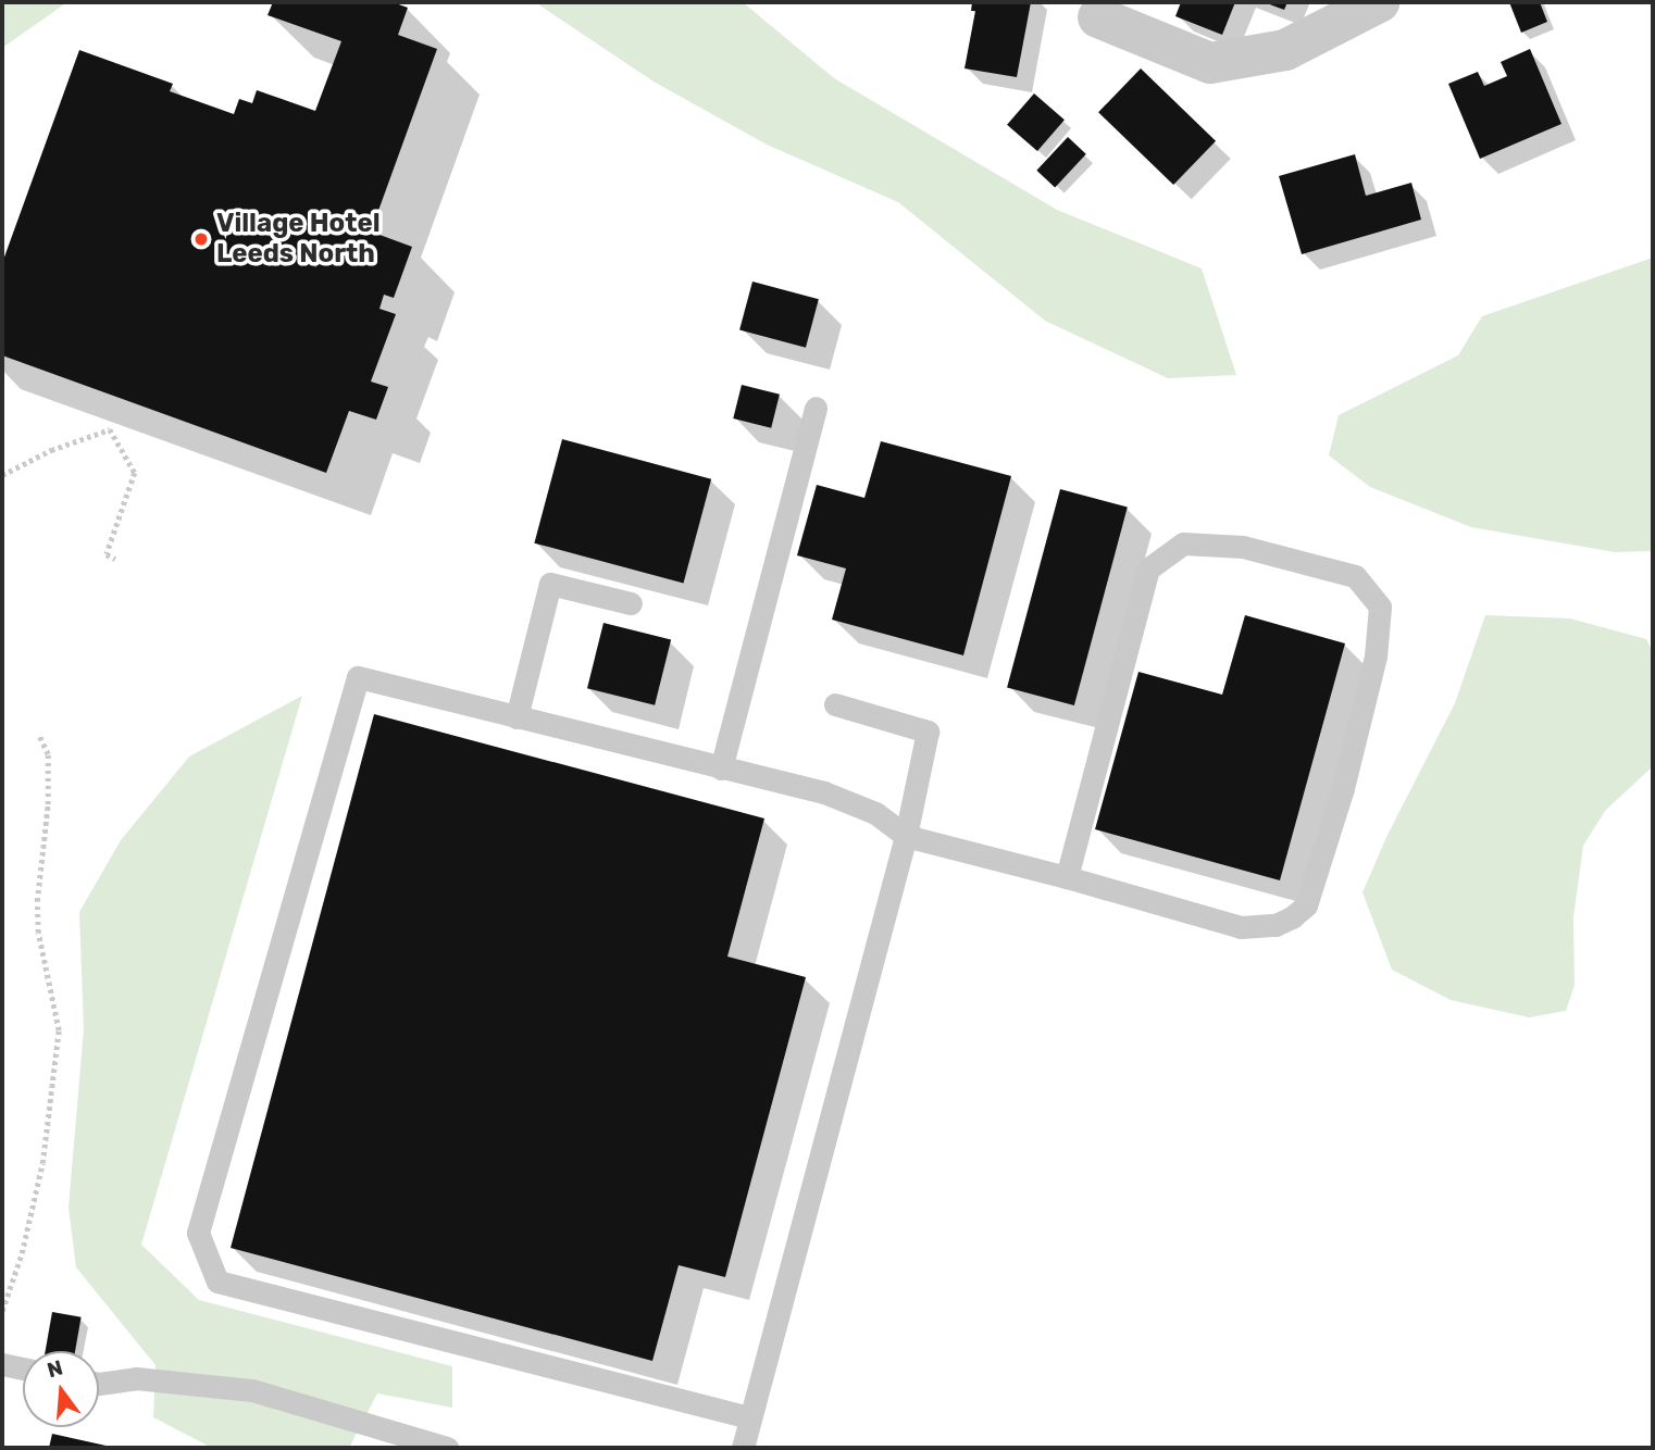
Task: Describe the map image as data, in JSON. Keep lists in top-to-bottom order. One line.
{"places":["Village Hotel Leeds North"],"north":"top"}
